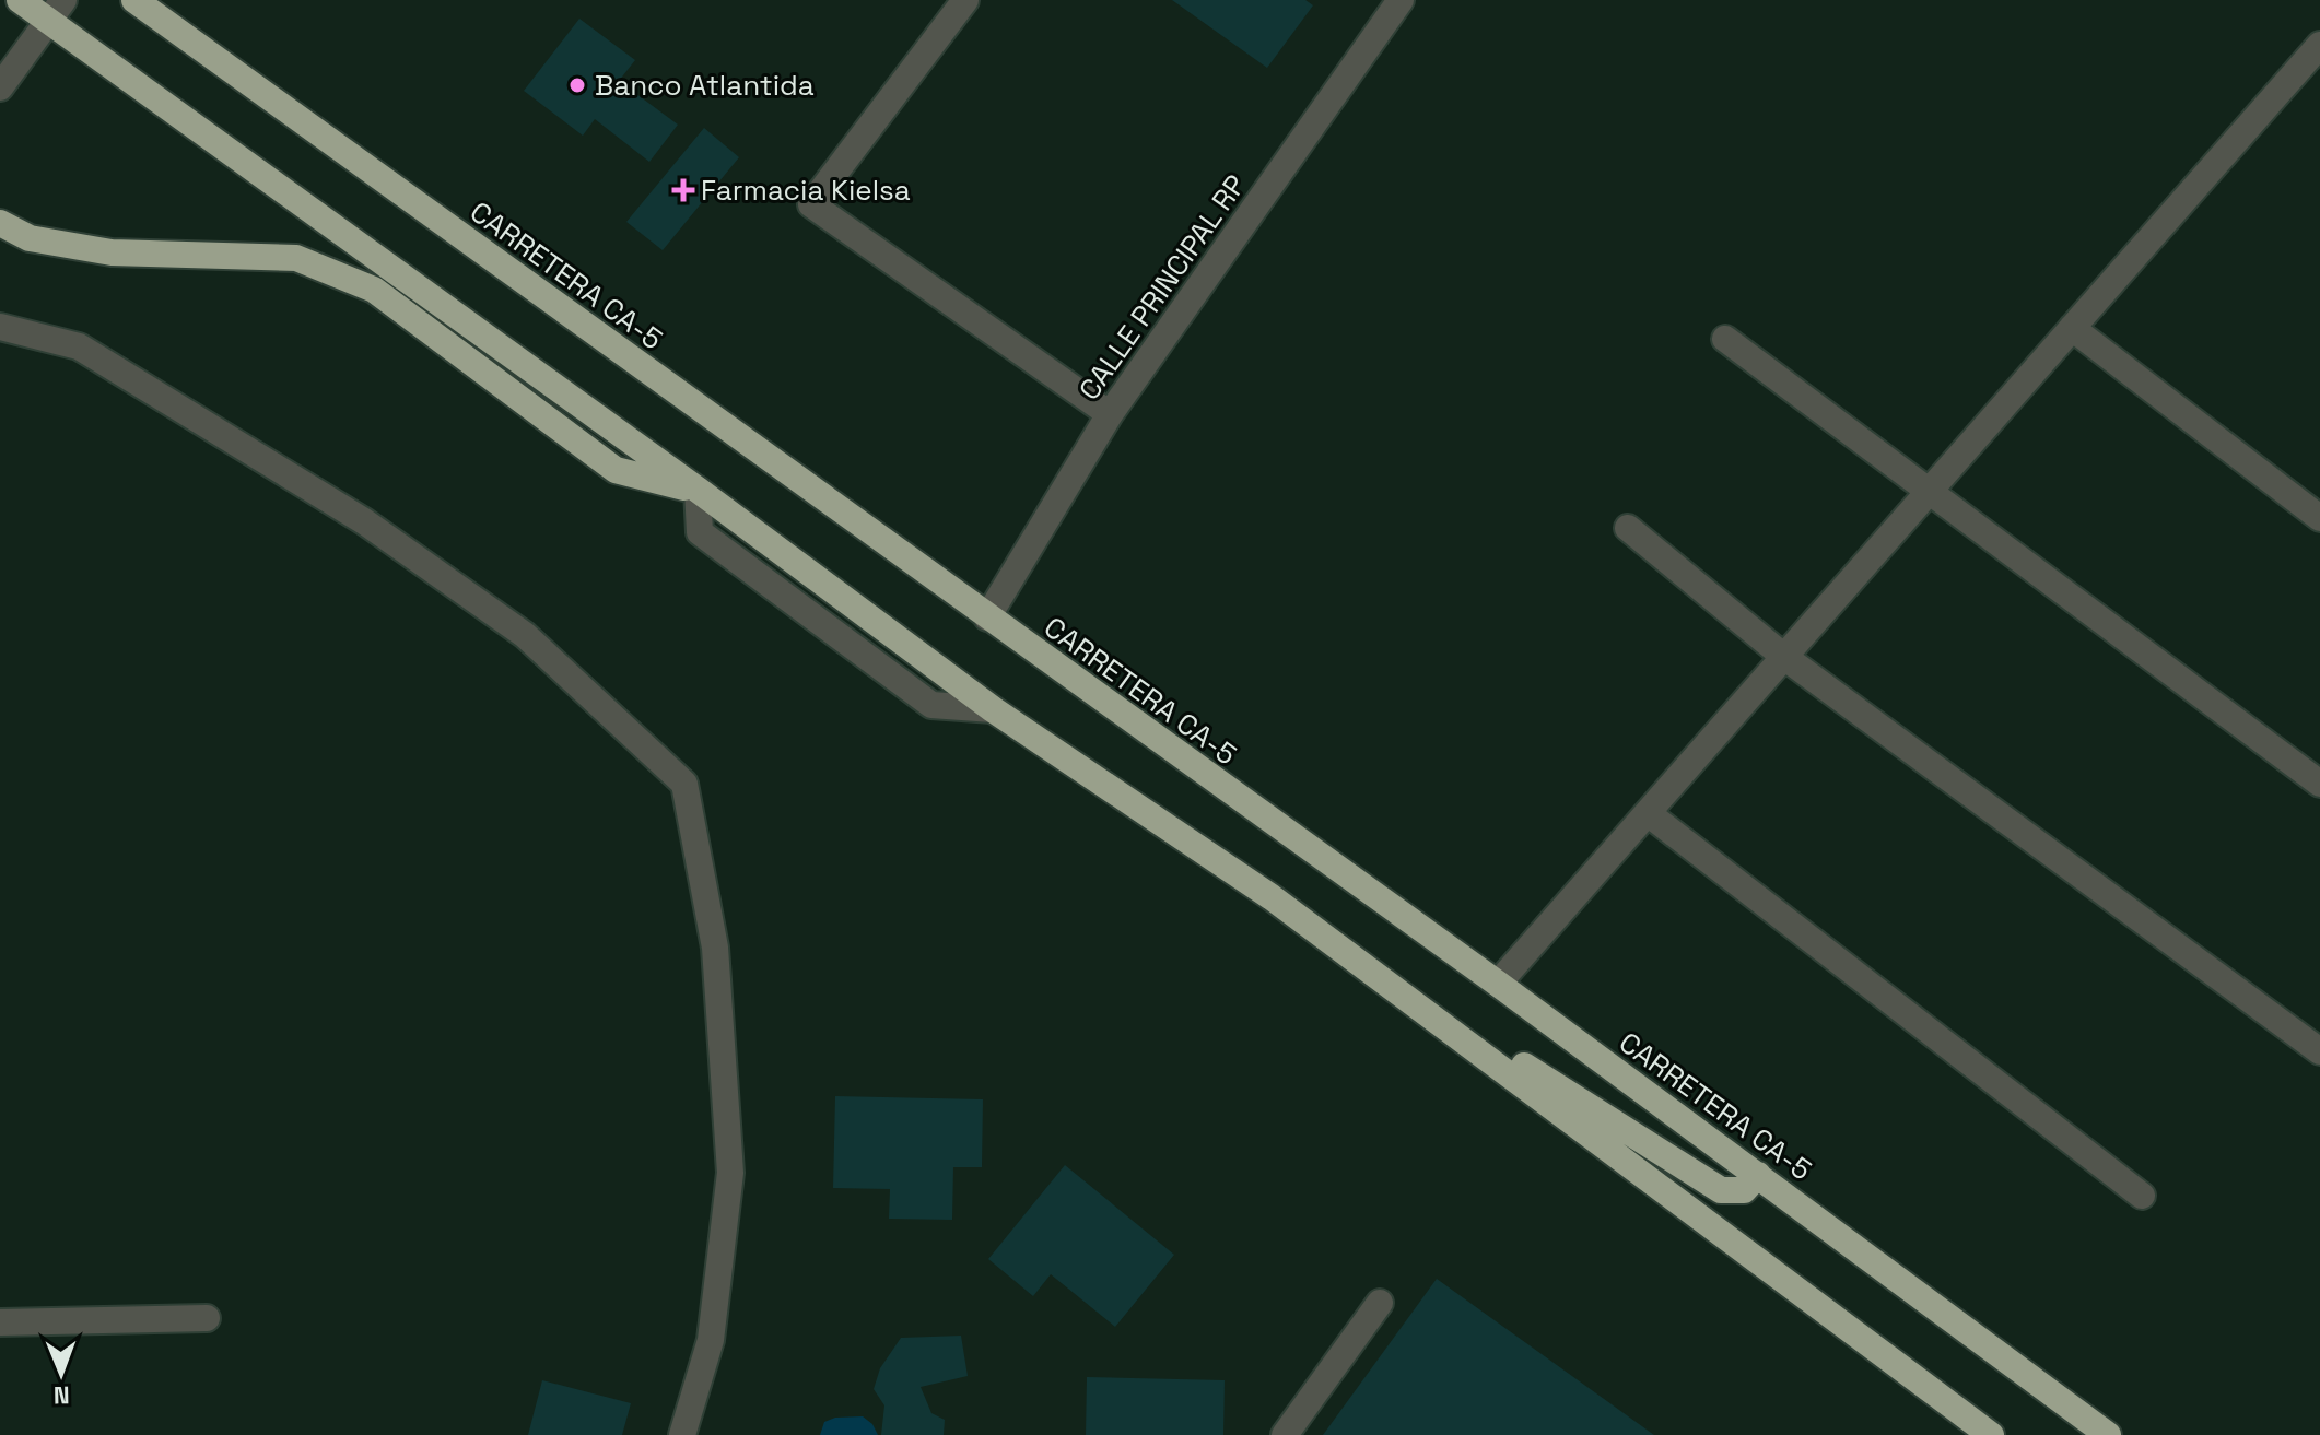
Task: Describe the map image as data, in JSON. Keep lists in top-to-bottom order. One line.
{"streets":{"highway":["CARRETERA CA-5"],"street":["CALLE PRINCIPAL RP"]},"crossings":[["CARRETERA CA-5","CALLE PRINCIPAL RP"]],"places":{"other":["Banco Atlantida"],"health":["Farmacia Kielsa"]},"north":"bottom"}
